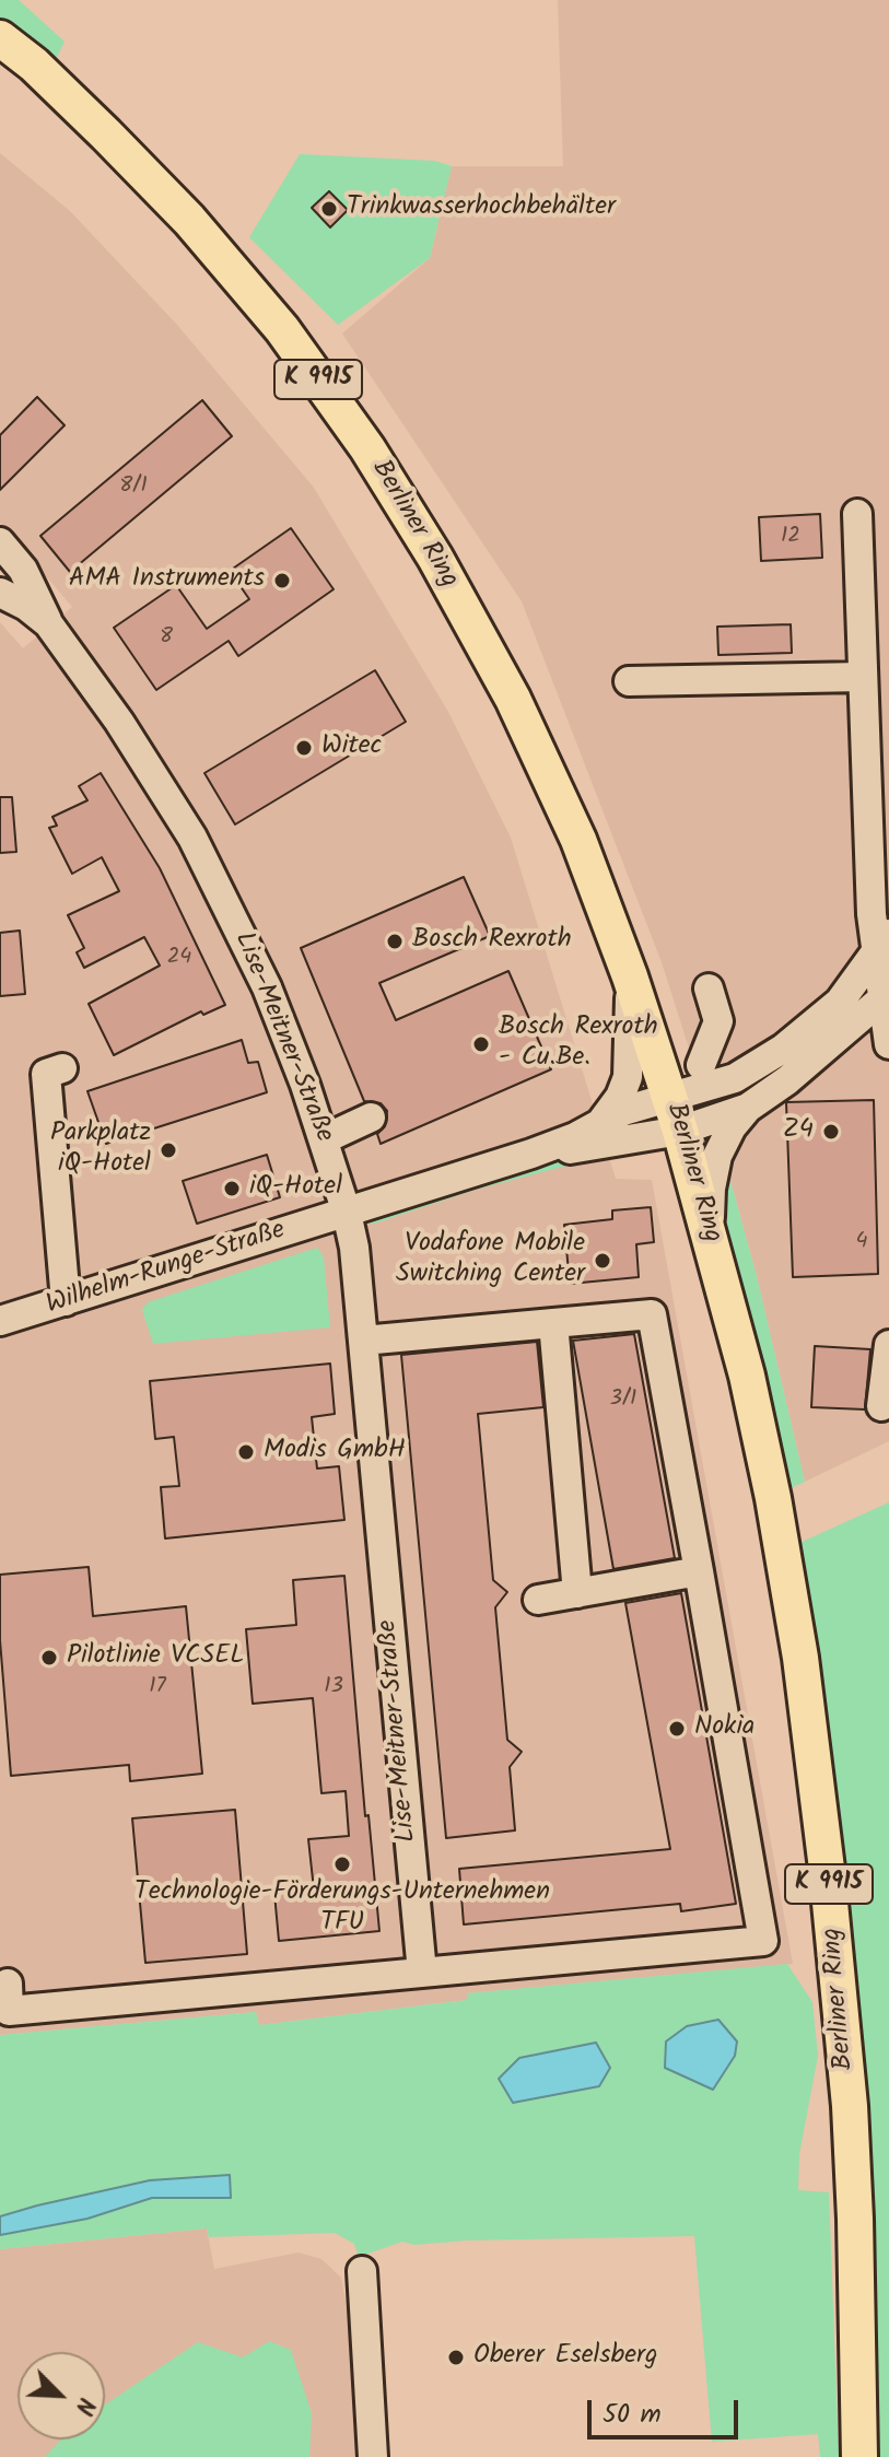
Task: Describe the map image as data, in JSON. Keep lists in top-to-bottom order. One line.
{"streets":{"main road":["K 9915","Berliner Ring"],"street":["Lise-Meitner-Straße","Wilhelm-Runge-Straße"]},"crossings":[["Berliner Ring","Wilhelm-Runge-Straße"],["Lise-Meitner-Straße","Wilhelm-Runge-Straße"]],"places":["Trinkwasserhochbehälter","AMA Instruments","Witec","Bosch Rexroth","Bosch Rexroth - Cu.Be.","Z4","Parkplatz iQ-Hotel","iQ-Hotel","Vodafone Mobile Switching Center","Modis GmbH","Pilotlinie VCSEL","Nokia","Technologie-Förderungs-Unternehmen TFU","Oberer Eselsberg"],"house_numbers":["8/1","12","8","24","4","3/1","17","13"],"scale_bar":"50 m","north":"bottom right"}
